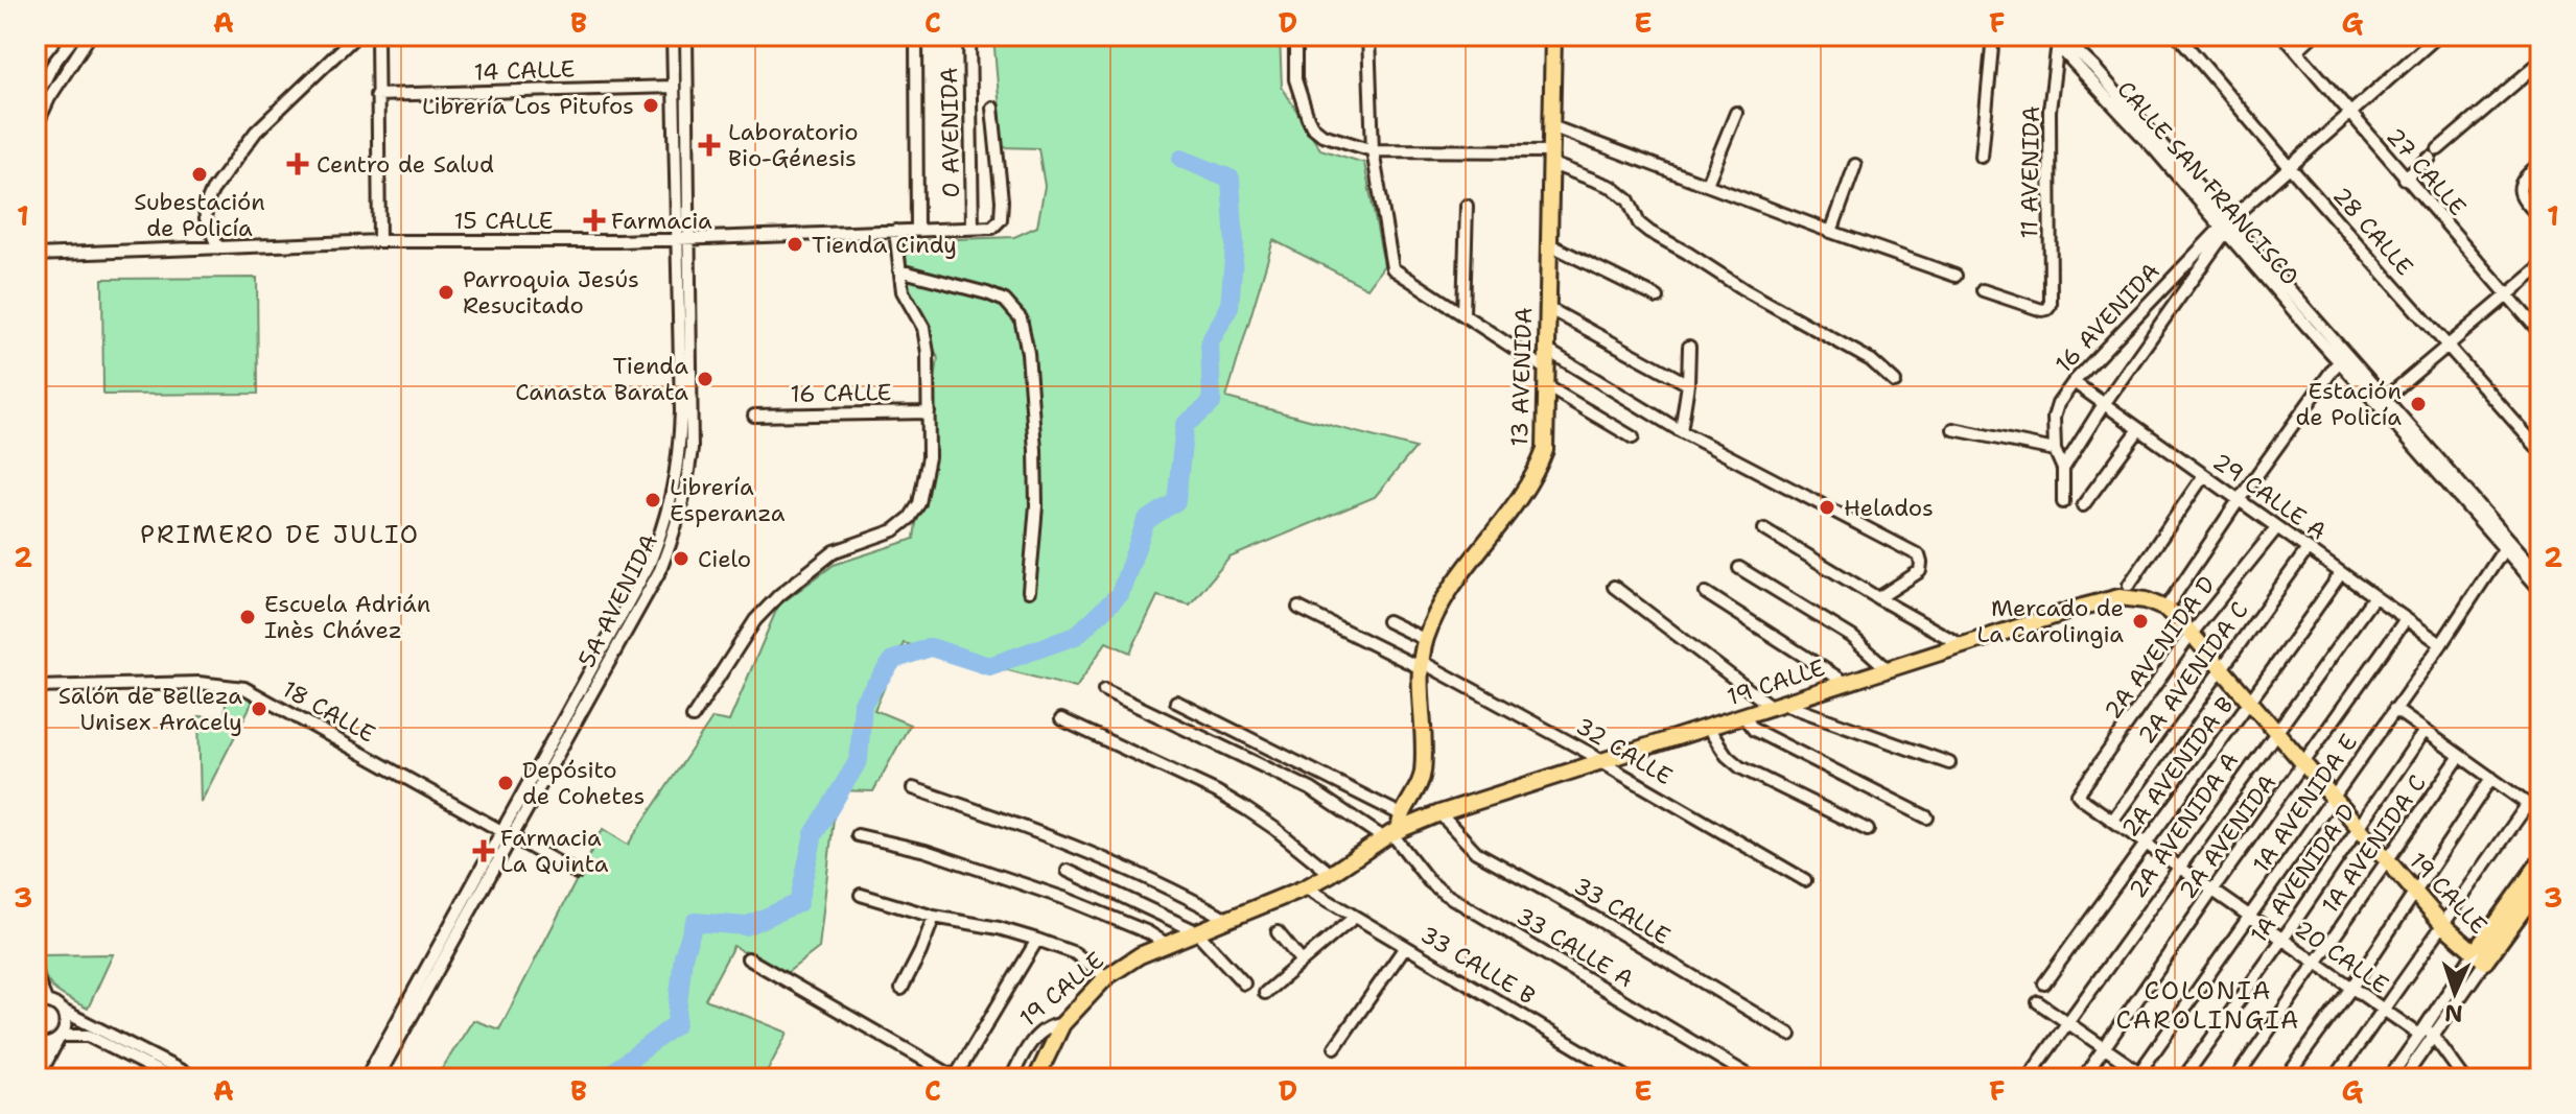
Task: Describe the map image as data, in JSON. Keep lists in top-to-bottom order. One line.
{"streets":{"main road":["13 AVENIDA","19 CALLE"],"street":["14 CALLE","0 AVENIDA","27 CALLE","11 AVENIDA","CALLE SAN FRANCISCO","15 CALLE","28 CALLE","16 AVENIDA","16 CALLE","29 CALLE A","5A AVENIDA","2A AVENIDA D","2A AVENIDA C","18 CALLE","32 CALLE","2A AVENIDA B","1A AVENIDA E","2A AVENIDA A","2A AVENIDA","1A AVENIDA C","1A AVENIDA D","33 CALLE","33 CALLE A","20 CALLE","33 CALLE B"]},"crossings":[["14 CALLE","5A AVENIDA"],["0 AVENIDA","15 CALLE"],["11 AVENIDA","CALLE SAN FRANCISCO"],["CALLE SAN FRANCISCO","16 AVENIDA"],["CALLE SAN FRANCISCO","1A AVENIDA E"],["15 CALLE","5A AVENIDA"],["16 AVENIDA","29 CALLE A"],["13 AVENIDA","19 CALLE"],["13 AVENIDA","32 CALLE"],["13 AVENIDA","33 CALLE A"],["29 CALLE A","2A AVENIDA D"],["29 CALLE A","2A AVENIDA C"],["29 CALLE A","2A AVENIDA B"],["29 CALLE A","1A AVENIDA E"],["29 CALLE A","2A AVENIDA A"],["29 CALLE A","2A AVENIDA"],["5A AVENIDA","18 CALLE"],["2A AVENIDA D","19 CALLE"],["2A AVENIDA D","20 CALLE"],["2A AVENIDA C","19 CALLE"],["2A AVENIDA C","20 CALLE"],["19 CALLE","32 CALLE"],["19 CALLE","2A AVENIDA B"],["19 CALLE","1A AVENIDA E"],["19 CALLE","2A AVENIDA A"],["19 CALLE","2A AVENIDA"],["19 CALLE","1A AVENIDA C"],["19 CALLE","1A AVENIDA D"],["19 CALLE","33 CALLE"],["19 CALLE","33 CALLE A"],["19 CALLE","33 CALLE B"],["2A AVENIDA B","20 CALLE"],["1A AVENIDA E","20 CALLE"],["2A AVENIDA A","20 CALLE"],["2A AVENIDA","20 CALLE"],["1A AVENIDA C","20 CALLE"],["1A AVENIDA D","20 CALLE"]],"districts":["PRIMERO DE JULIO","COLONIA CAROLINGIA"],"places":{"other":["Librería Los Pitufos","Subestación de Policía","Tienda Cindy","Parroquia Jesús Resucitado","Tienda Canasta Barata","Estación de Policía","Librería Esperanza","Helados","Cielo","Escuela Adrián Inès Chávez","Mercado de La Carolingia","Salón de Belleza Unisex Aracely","Depósito de Cohetes"],"health":["Laboratorio Bio-Génesis","Centro de Salud","Farmacia","Farmacia La Quinta"]},"north":"bottom","grid":{"columns":["A","B","C","D","E","F","G"],"rows":["1","2","3"]}}
